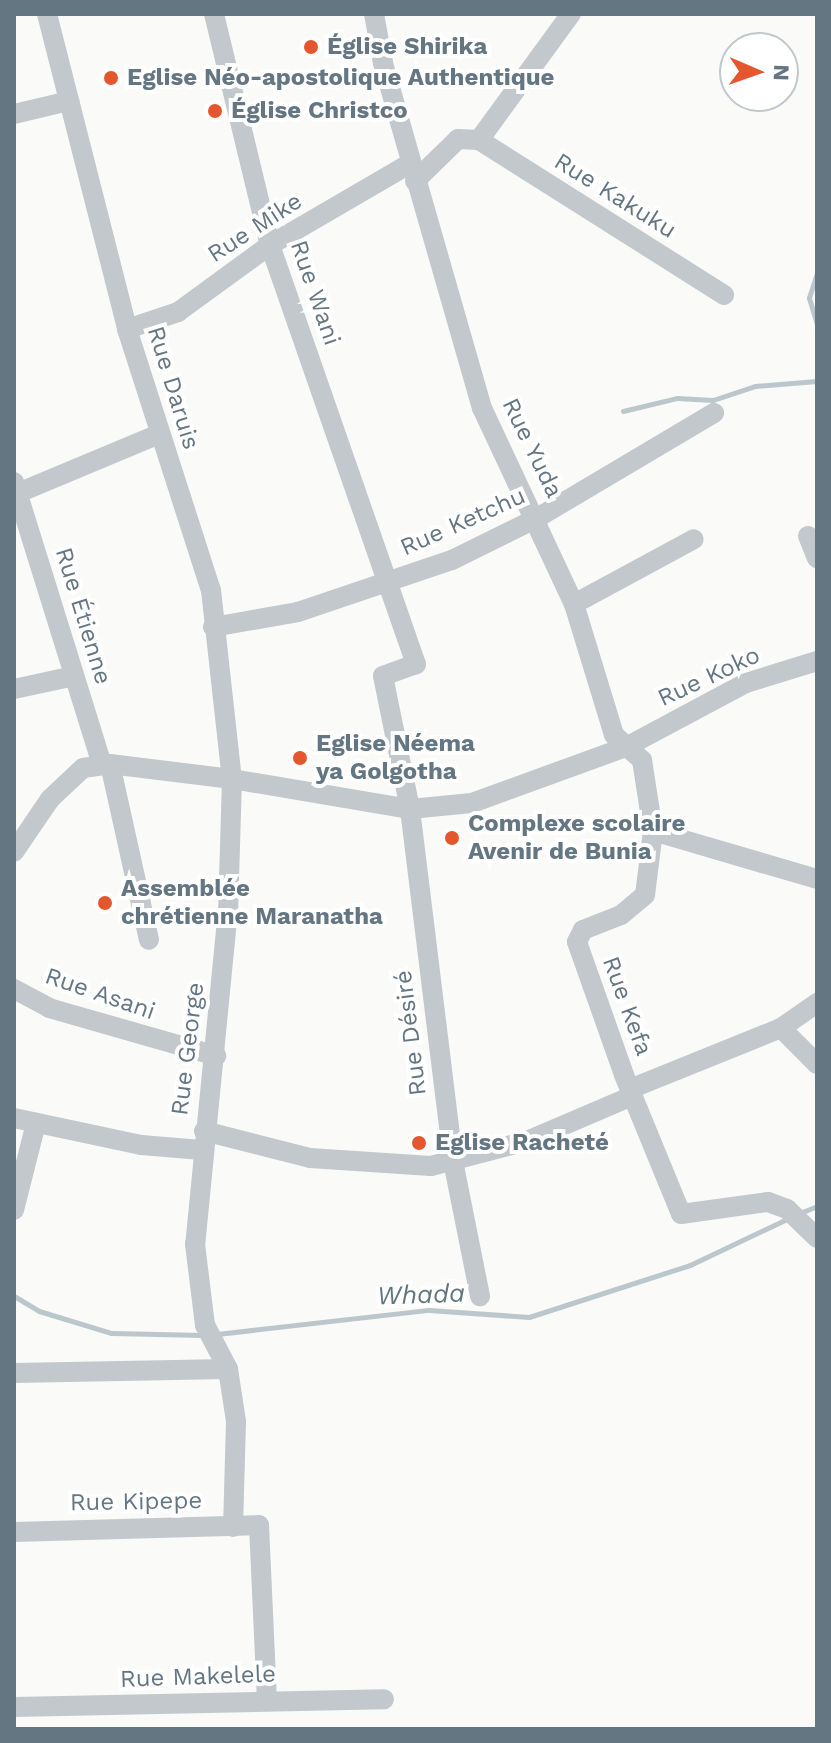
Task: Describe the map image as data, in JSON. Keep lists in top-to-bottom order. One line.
{"streets":{"street":["Rue Kakuku","Rue Mike","Rue Wani","Rue Daruis","Rue Yuda","Rue Ketchu","Rue Étienne","Rue Koko","Rue Asani","Rue Kefa","Rue Désiré","Rue George","Rue Kipepe","Rue Makelele"]},"crossings":[["Rue Kakuku","Rue Mike"],["Rue Mike","Rue Wani"],["Rue Mike","Rue Daruis"],["Rue Mike","Rue Yuda"],["Rue Wani","Rue Ketchu"],["Rue Wani","Rue Koko"],["Rue Wani","Rue Désiré"],["Rue Daruis","Rue Ketchu"],["Rue Daruis","Rue Koko"],["Rue Daruis","Rue George"],["Rue Yuda","Rue Ketchu"],["Rue Yuda","Rue Koko"],["Rue Yuda","Rue Kefa"],["Rue Étienne","Rue Koko"],["Rue Koko","Rue Kefa"],["Rue Koko","Rue Désiré"],["Rue Koko","Rue George"],["Rue Asani","Rue George"],["Rue Kipepe","Rue Makelele"]],"water":["Whada"],"places":["Église Shirika","Eglise Néo-apostolique Authentique","Église Christco","Eglise Néema ya Golgotha","Complexe scolaire Avenir de Bunia","Assemblée chrétienne Maranatha","Eglise Racheté"],"north":"right"}
